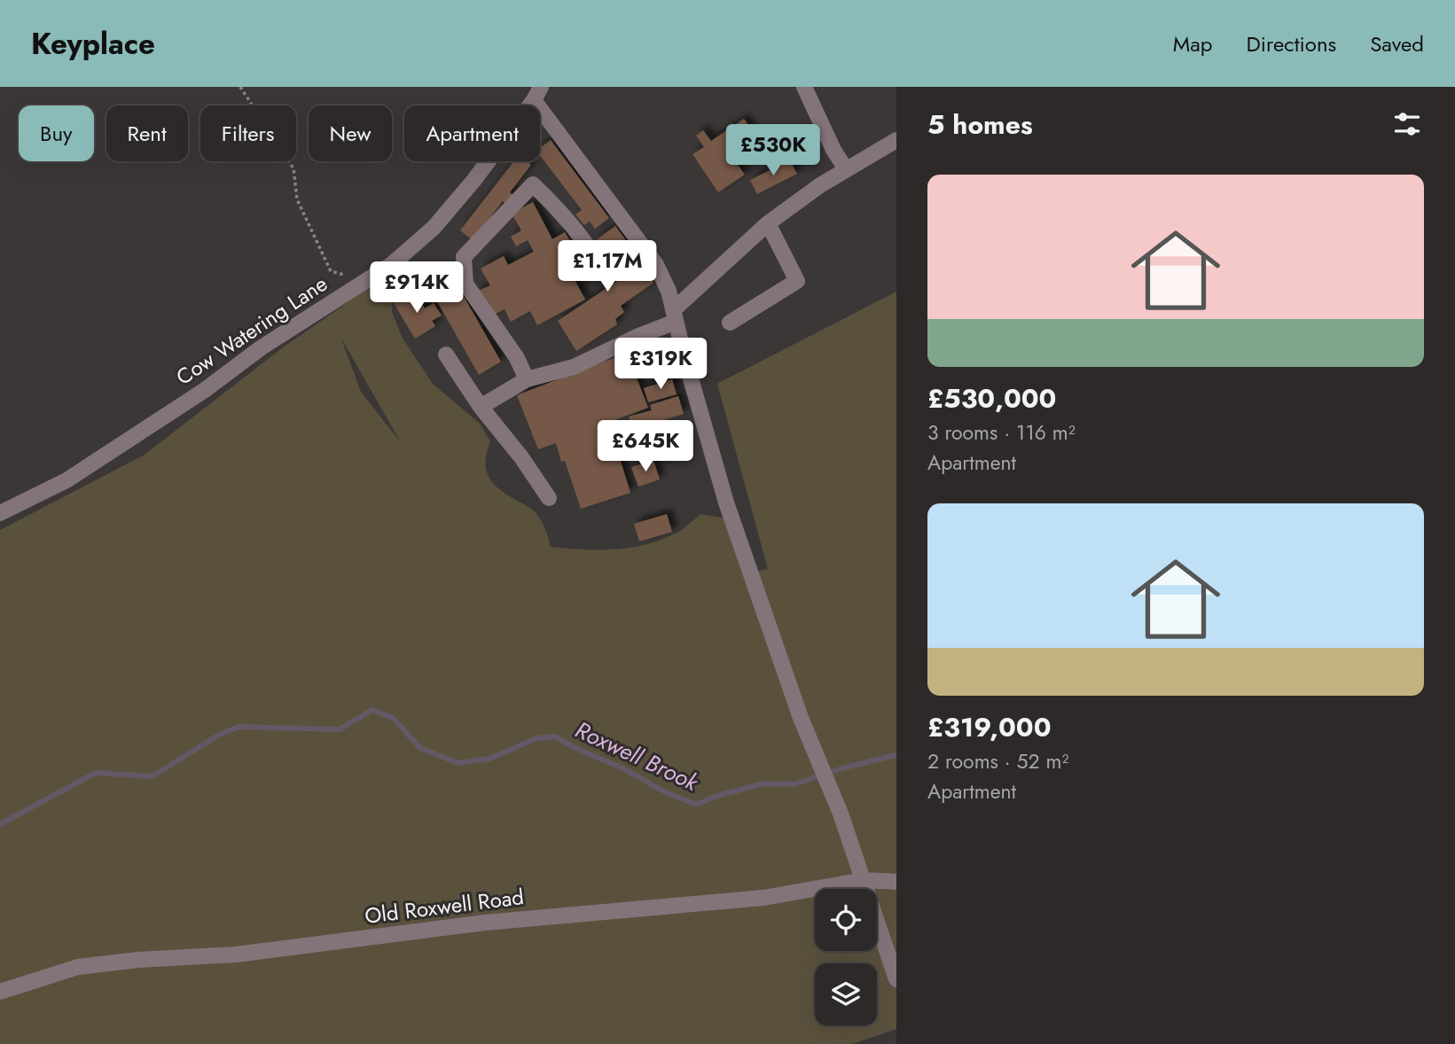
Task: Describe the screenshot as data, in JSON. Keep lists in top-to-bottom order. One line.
{"streets":{"street":["Cow Watering Lane","Old Roxwell Road"]},"water":["Roxwell Brook"],"page":{"header":"Keyplace","nav":["Map","Directions","Saved"],"heading":"5 homes","chip":["Buy","Rent","Filters","New","Apartment"],"price":["£530K","£1.17M","£914K","£319K","£645K"],"list":[{"name":"£530,000","note":"3 rooms · 116 m² · Apartment"},{"name":"£319,000","note":"2 rooms · 52 m² · Apartment"}]}}
